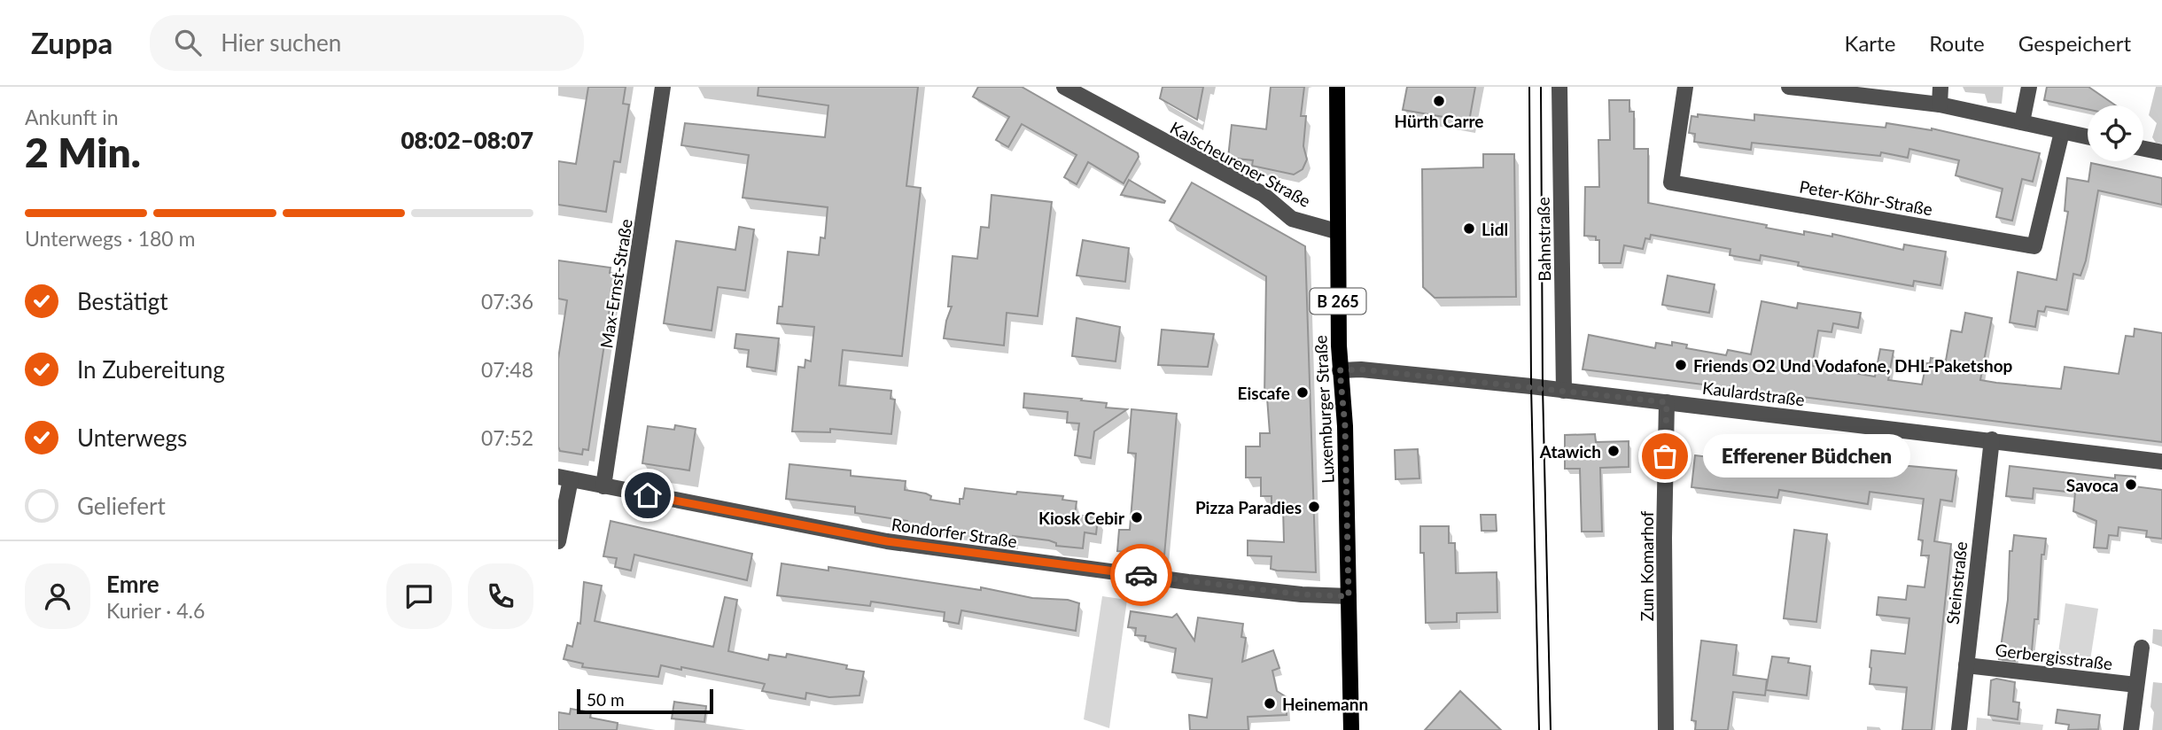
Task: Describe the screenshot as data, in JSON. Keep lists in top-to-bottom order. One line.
{"streets":{"main road":["B 265","Luxemburger Straße"],"street":["Kalscheurener Straße","Peter-Köhr-Straße","Bahnstraße","Max-Ernst-Straße","Kaulardstraße","Rondorfer Straße","Zum Komarhof","Steinstraße","Gerbergisstraße"]},"crossings":[["Kalscheurener Straße","Luxemburger Straße"],["Bahnstraße","Kaulardstraße"],["Max-Ernst-Straße","Rondorfer Straße"],["Kaulardstraße","Luxemburger Straße"],["Kaulardstraße","Zum Komarhof"],["Kaulardstraße","Steinstraße"],["Luxemburger Straße","Rondorfer Straße"],["Steinstraße","Gerbergisstraße"]],"places":["Hürth Carre","Lidl","Friends O2 Und Vodafone, DHL-Paketshop","Eiscafe","Atawich","Efferener Büdchen","Savoca","Pizza Paradies","Kiosk Cebir","Heinemann"],"scale_bar":"50 m","page":{"header":"Zuppa","search":"Hier suchen","nav":["Karte","Route","Gespeichert"],"heading":["2 Min.","Ankunft in","08:02–08:07"],"panel":["Emre","Kurier · 4.6"],"bar":"Unterwegs · 180 m","list":[["Bestätigt","07:36"],["In Zubereitung","07:48"],["Unterwegs","07:52"],"Geliefert"],"bubble":"Efferener Büdchen","scale":"50 m"}}
